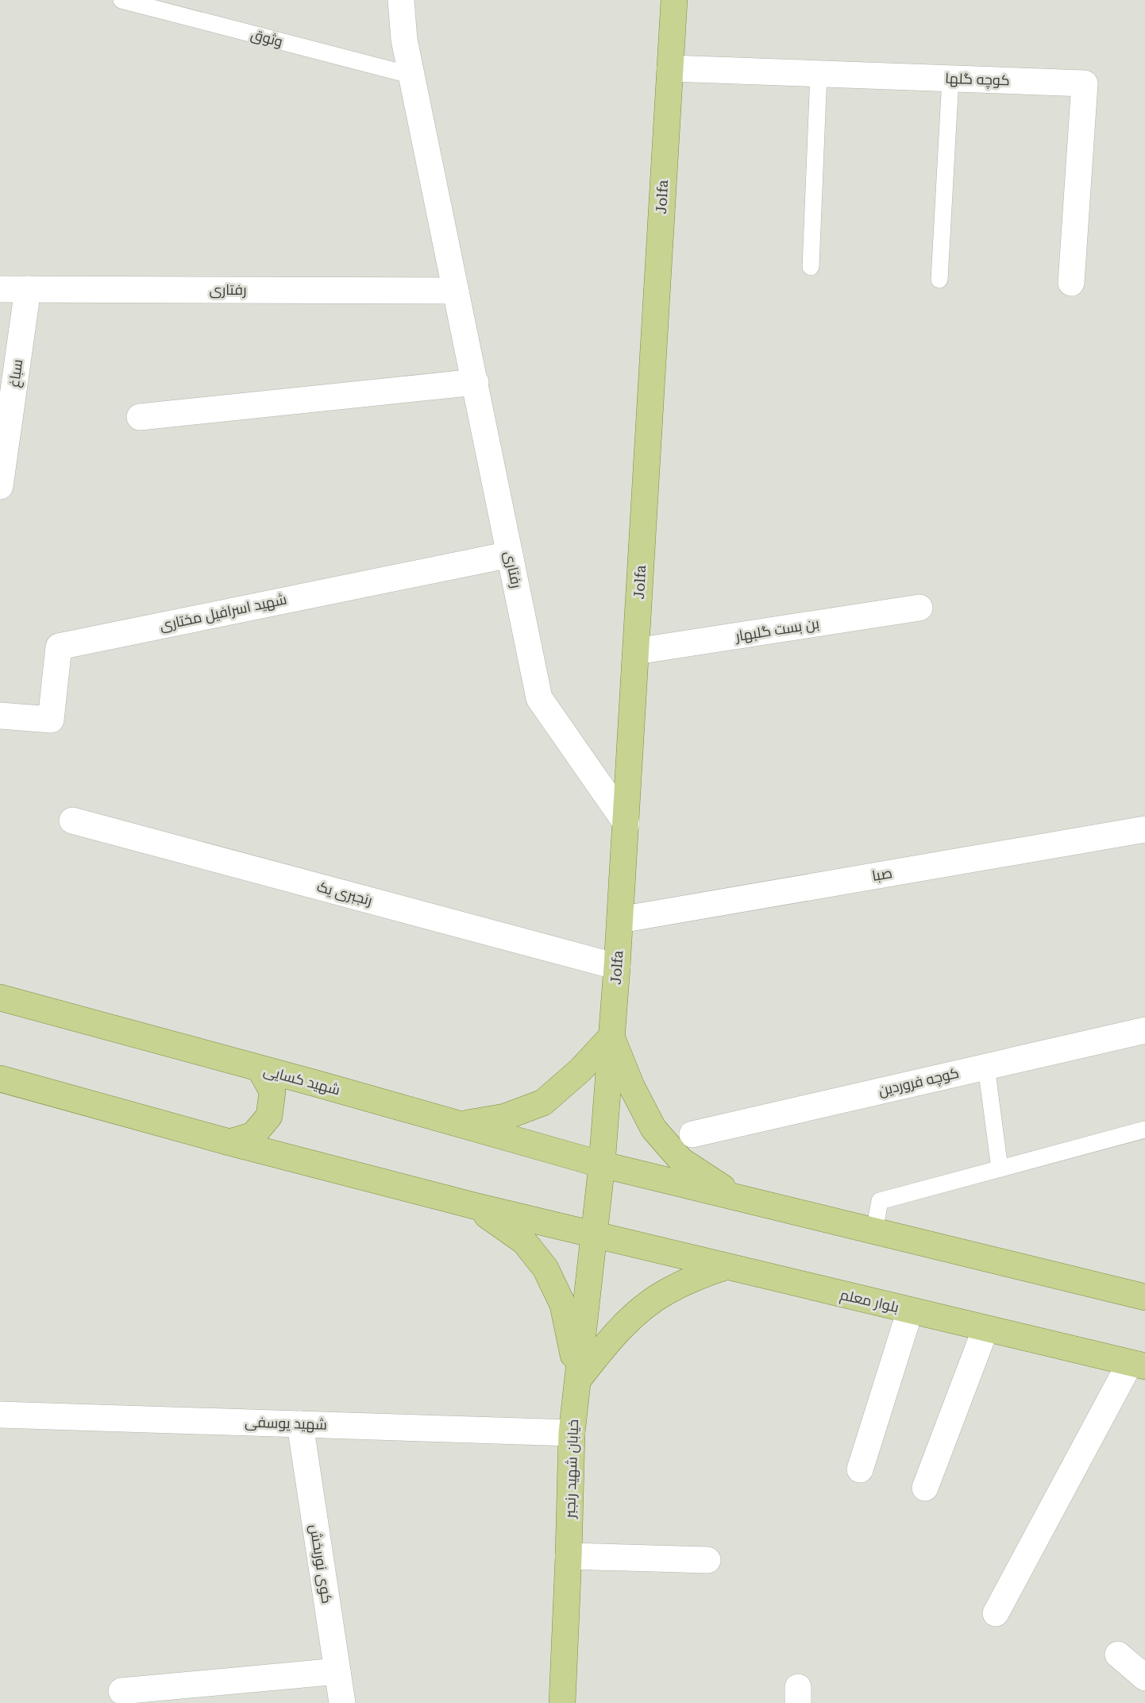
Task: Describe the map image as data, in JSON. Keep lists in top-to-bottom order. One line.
{"streets":{"main road":["Jolfa","شهید کسایی","بلوار معلم","خیابان شهید رنجبر"],"street":["کوچه گلها","رفتاری","سباغ","شهید اسرافیل مختاری","بن بست گلبهار","صبا","رنجبری یک","کوچه فروردین","شهید یوسفی","کوی نوربخش"],"lane":["وثوق"]},"crossings":[["وثوق","رفتاری"],["کوچه گلها","Jolfa"],["Jolfa","رفتاری"],["Jolfa","بن بست گلبهار"],["Jolfa","صبا"],["Jolfa","رنجبری یک"],["Jolfa","شهید کسایی"],["Jolfa","بلوار معلم"],["Jolfa","خیابان شهید رنجبر"],["رفتاری","سباغ"],["رفتاری","شهید اسرافیل مختاری"],["بلوار معلم","خیابان شهید رنجبر"],["شهید یوسفی","خیابان شهید رنجبر"],["شهید یوسفی","کوی نوربخش"]]}
